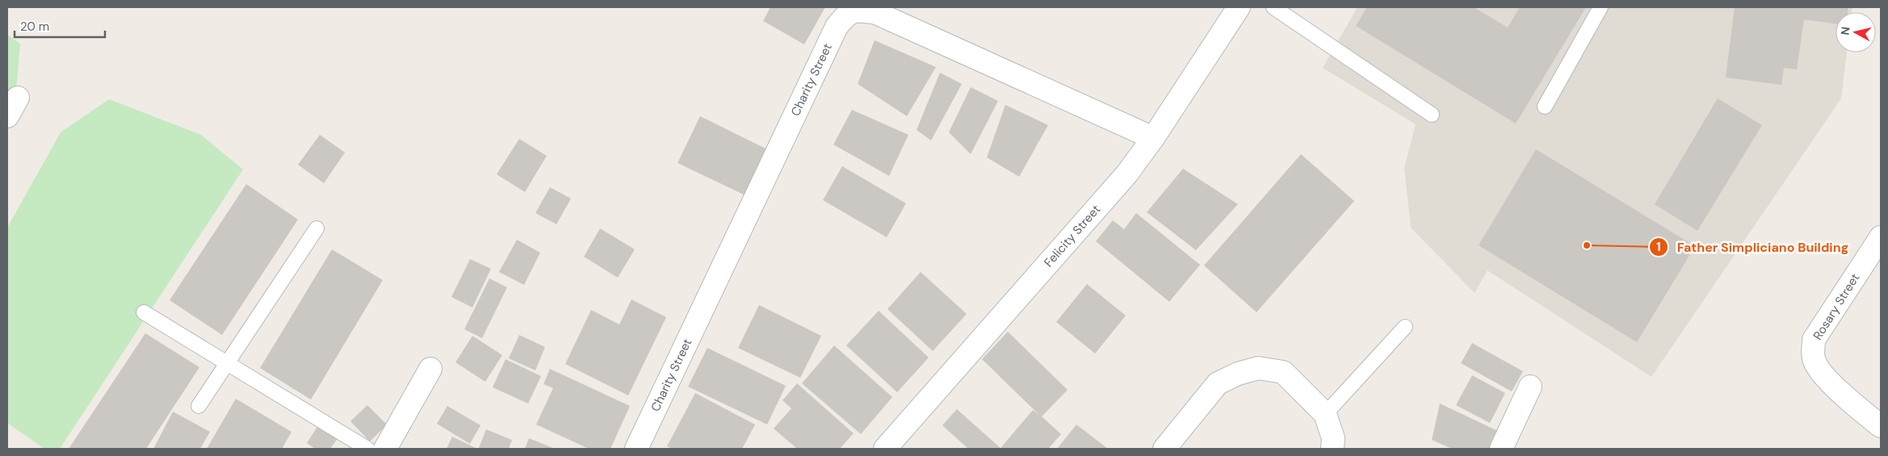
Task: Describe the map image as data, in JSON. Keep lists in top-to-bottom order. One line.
{"streets":{"street":["Charity Street","Felicity Street","Rosary Street"]},"crossings":[["Charity Street","Felicity Street"]],"places":["Father Simpliciano Building"],"scale_bar":"20 m","north":"left"}
